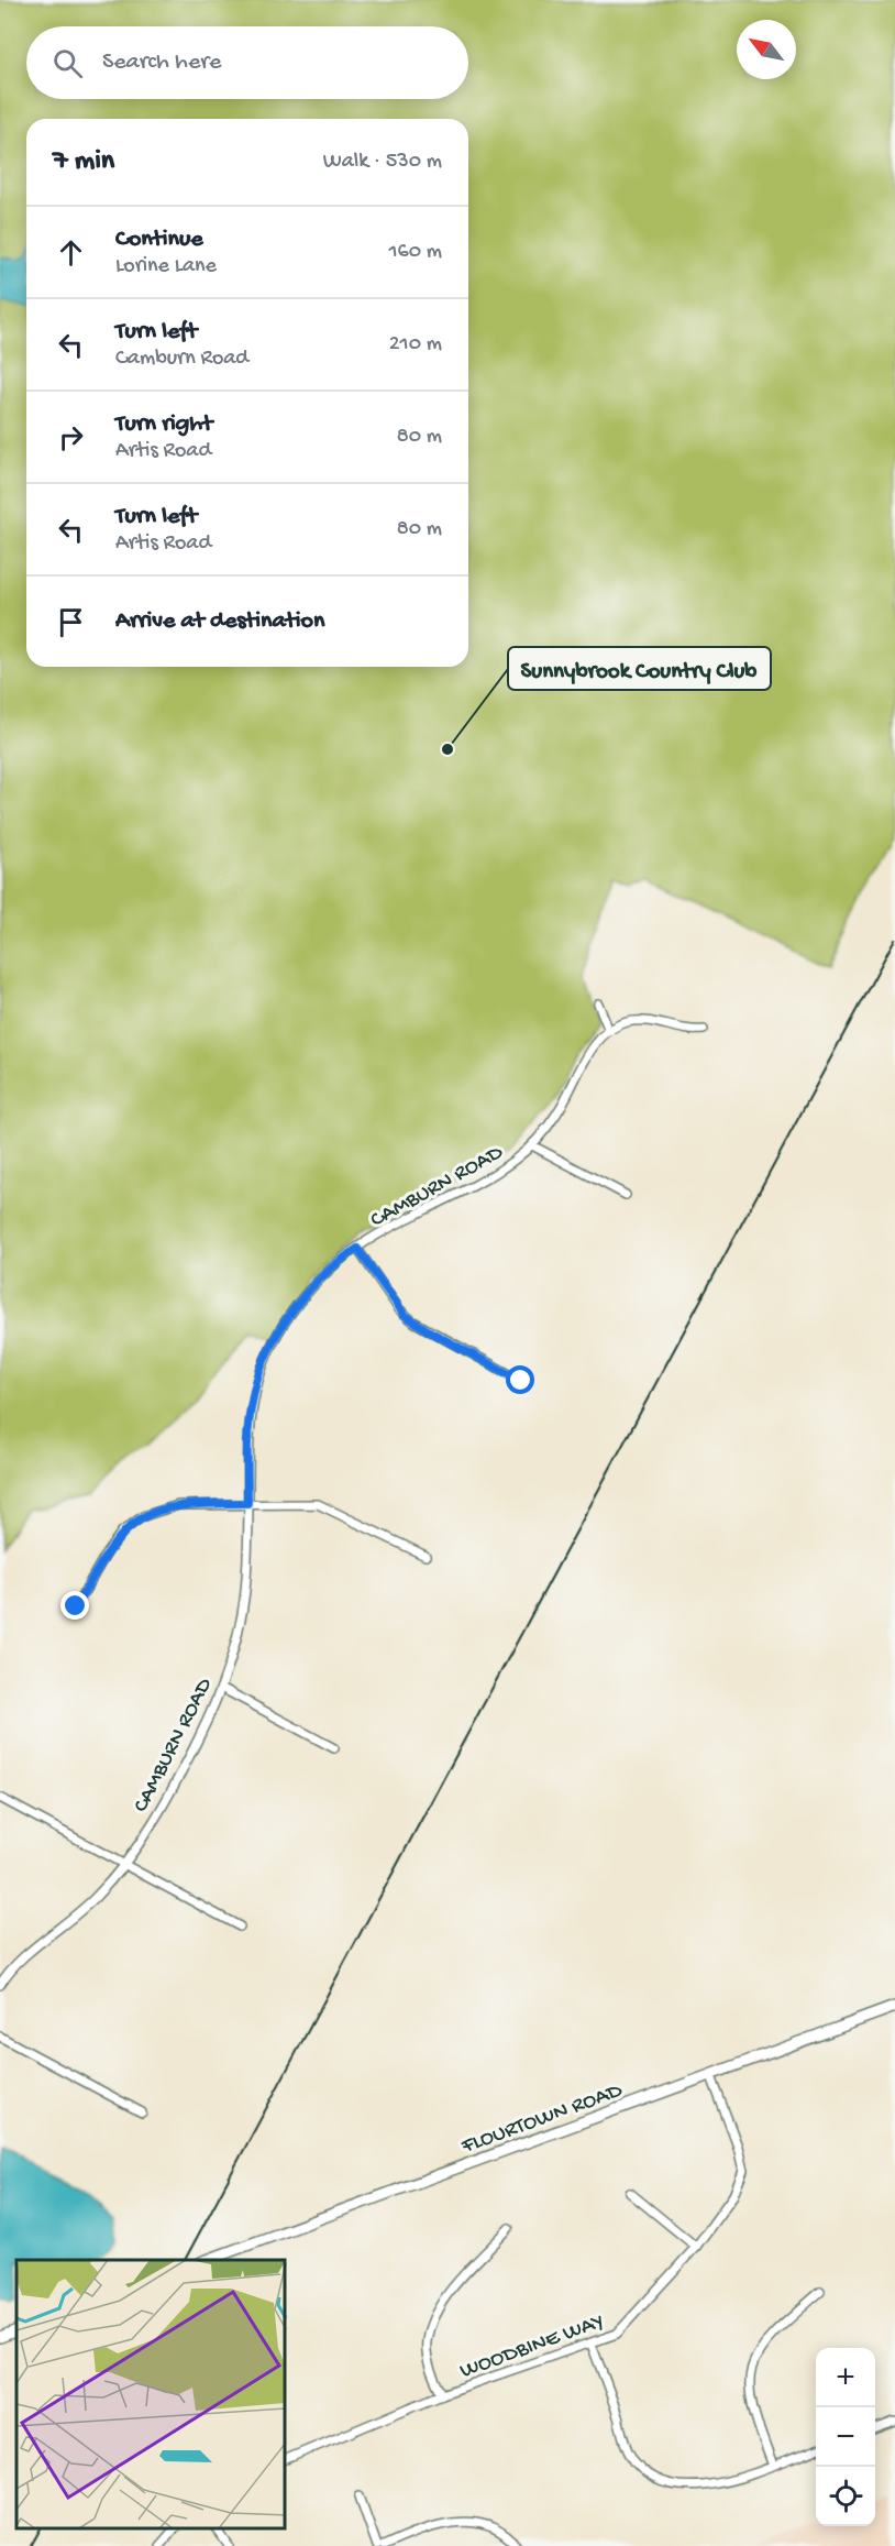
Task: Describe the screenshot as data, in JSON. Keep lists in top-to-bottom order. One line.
{"streets":{"main road":["FLOURTOWN ROAD"],"street":["CAMBURN ROAD","WOODBINE WAY"]},"crossings":[["FLOURTOWN ROAD","WOODBINE WAY"]],"places":["Sunnybrook Country Club"],"north":"top left","page":{"search":"Search here","heading":["7 min","Walk · 530 m"],"list":[["Continue","Lorine Lane","160 m"],["Turn left","Camburn Road","210 m"],["Turn right","Artis Road","80 m"],["Turn left","Artis Road","80 m"],"Arrive at destination"],"map_buttons":["+","−"]}}
